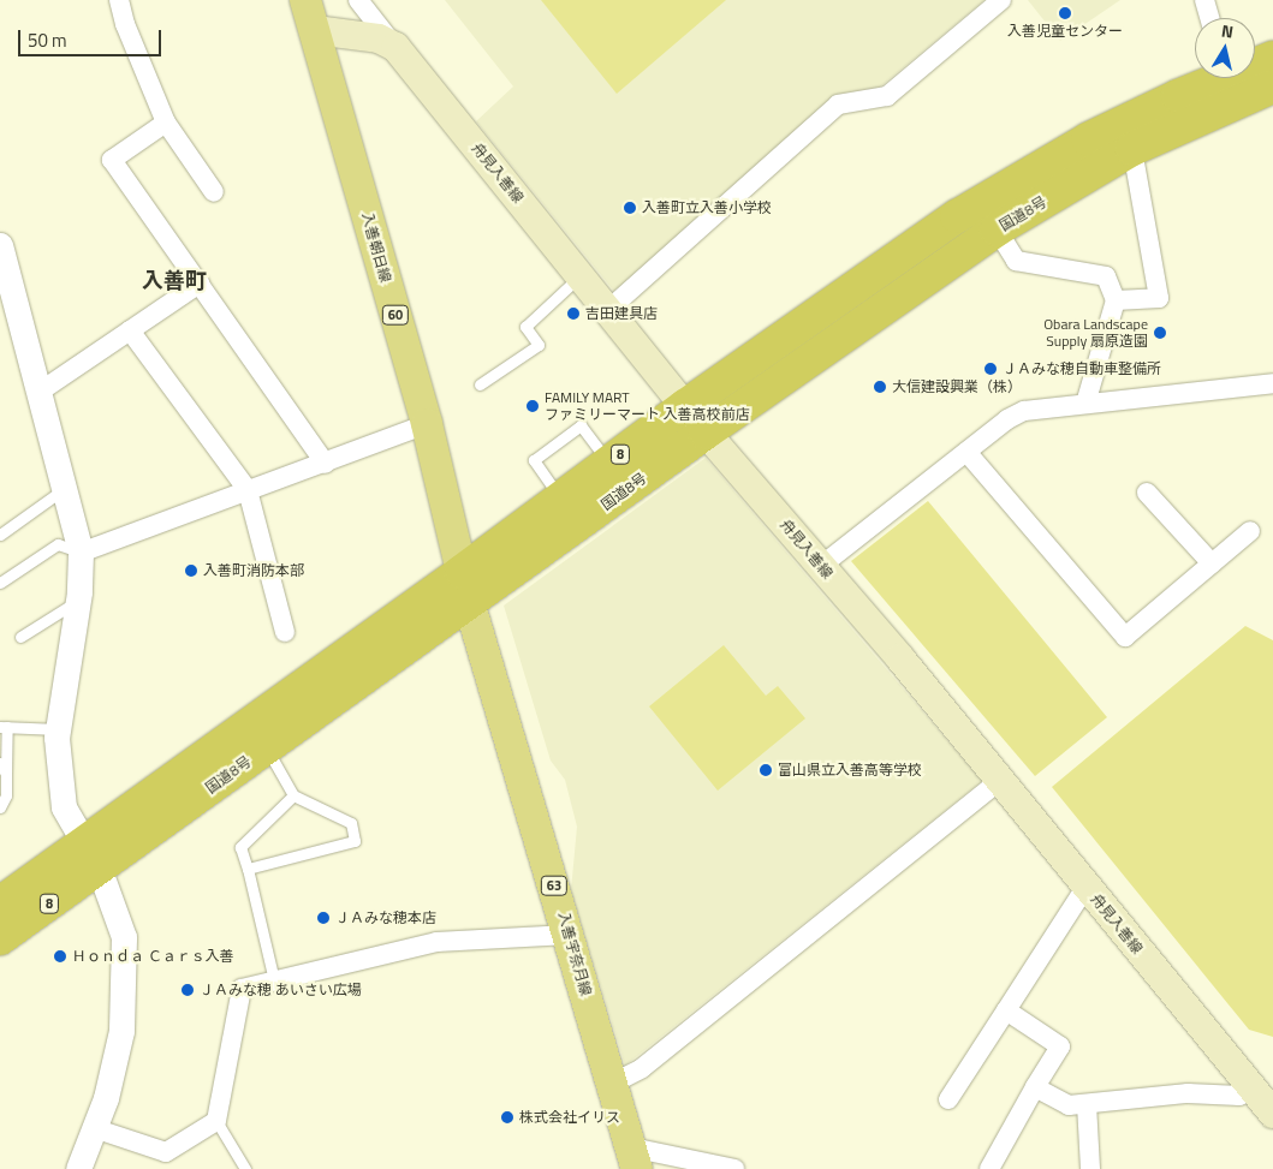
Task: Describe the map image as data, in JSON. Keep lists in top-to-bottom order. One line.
{"streets":{"highway":["国道8号","8"],"main road":["舟見入善線","入善朝日線","60","63","入善宇奈月線"]},"crossings":[["舟見入善線","国道8号"],["国道8号","入善朝日線"],["国道8号","入善宇奈月線"],["入善朝日線","入善宇奈月線"]],"districts":["入善町"],"places":["入善児童センター","入善町立入善小学校","吉田建具店","Obara Landscape Supply 扇原造園","ＪＡみな穂自動車整備所","大信建設興業（株）","FAMILY MART ファミリーマート 入善高校前店","入善町消防本部","富山県立入善高等学校","ＪＡみな穂本店","Ｈｏｎｄａ Ｃａｒｓ入善","ＪＡみな穂 あいさい広場","株式会社イリス"],"scale_bar":"50 m","north":"top"}
